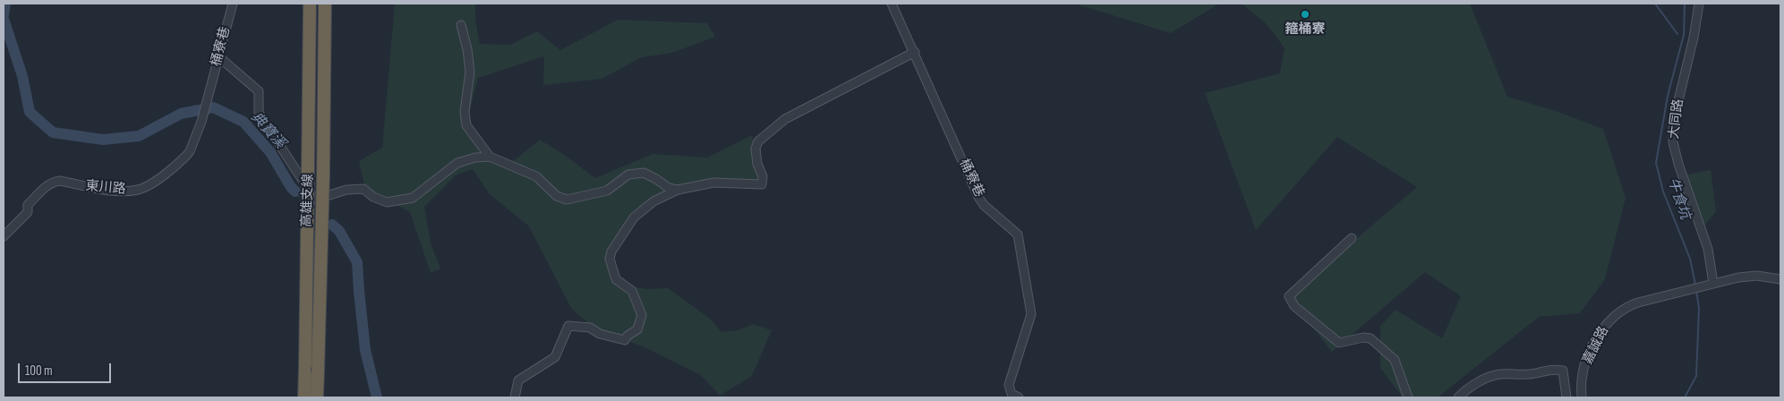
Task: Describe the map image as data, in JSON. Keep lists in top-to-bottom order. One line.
{"streets":{"highway":["高雄支線"],"street":["桶寮巷","大同路","東川路","嘉誠路"]},"crossings":[["桶寮巷","東川路"],["大同路","嘉誠路"]],"water":["典寶溪","牛食坑"],"places":["箍桶寮"],"scale_bar":"100 m"}
